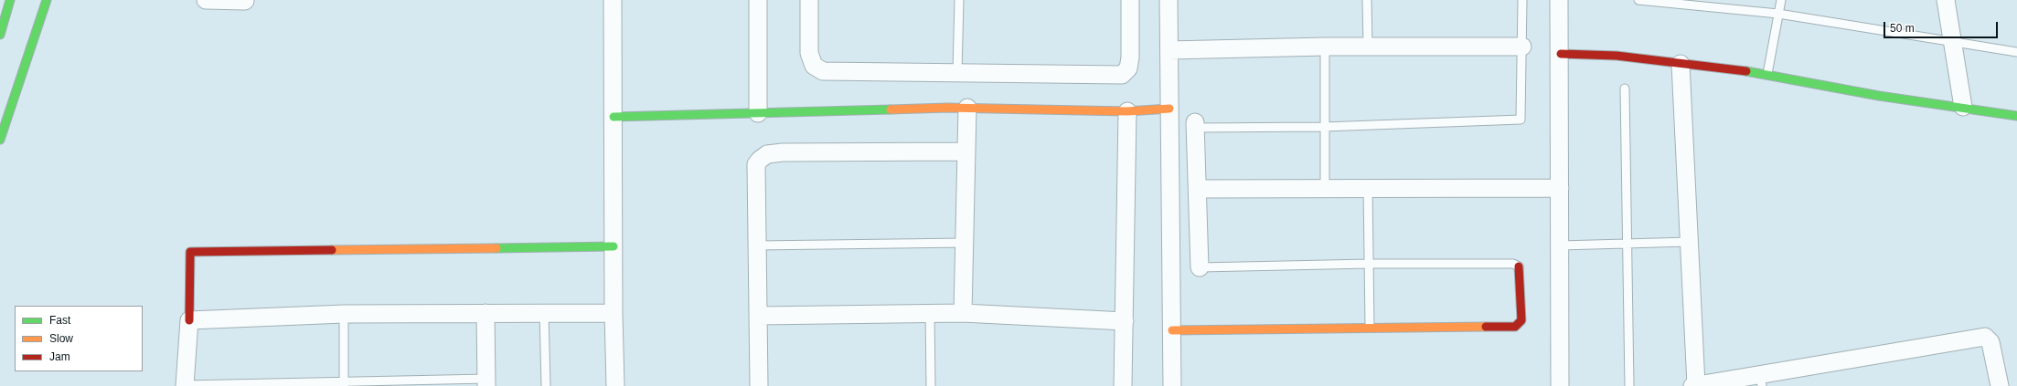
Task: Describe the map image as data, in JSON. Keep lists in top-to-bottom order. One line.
{"legend":["Fast","Slow","Jam"],"scale_bar":"50 m"}
